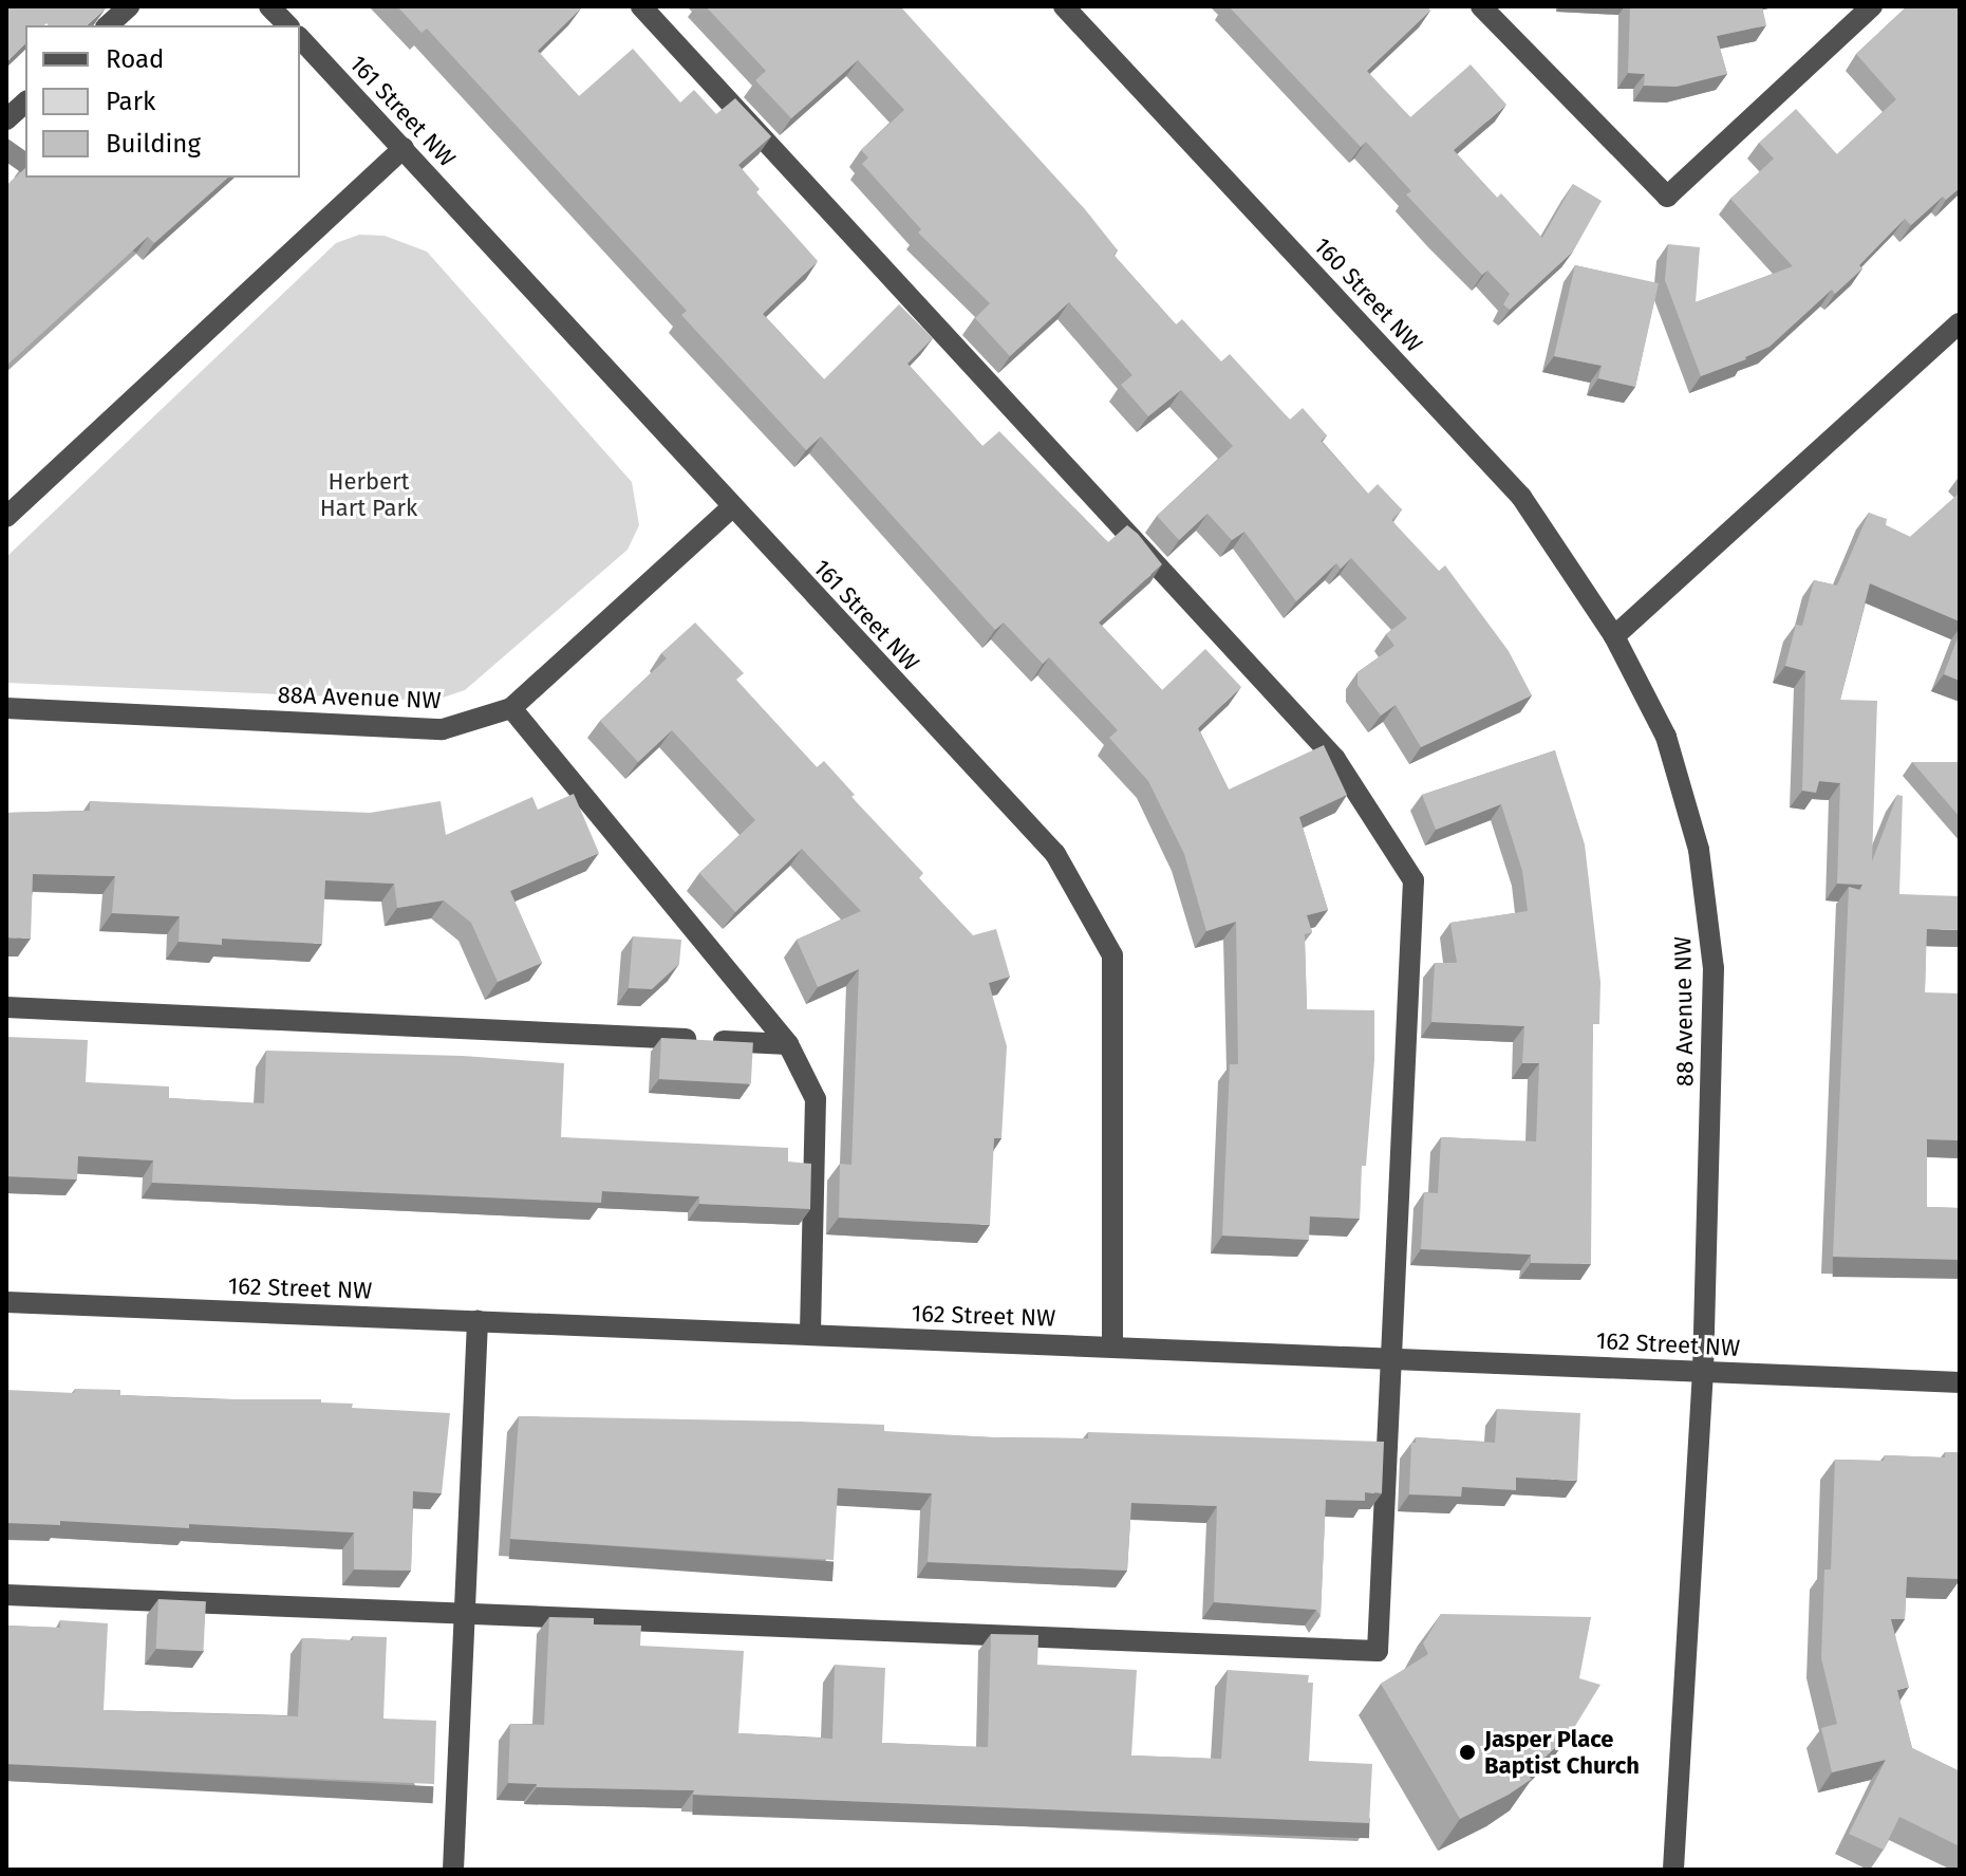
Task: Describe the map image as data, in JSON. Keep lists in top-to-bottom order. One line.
{"streets":{"street":["161 Street NW","160 Street NW","88A Avenue NW","88 Avenue NW","162 Street NW"]},"crossings":[["161 Street NW","88A Avenue NW"],["161 Street NW","162 Street NW"],["160 Street NW","88 Avenue NW"],["88 Avenue NW","162 Street NW"]],"parks":["Herbert Hart Park"],"places":["Jasper Place Baptist Church"],"legend":["Road","Park","Building"]}
